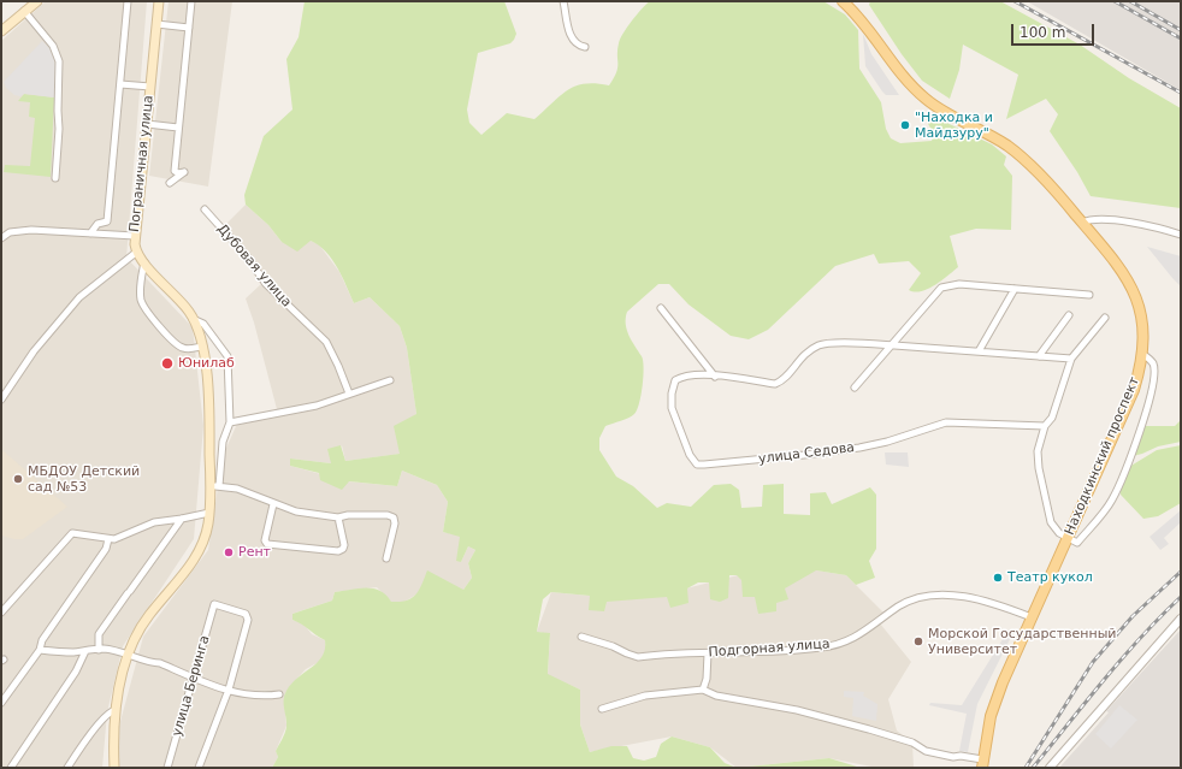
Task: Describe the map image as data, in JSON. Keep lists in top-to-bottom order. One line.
{"streets":{"main road":["Пограничная улица","Находкинский проспект"],"street":["Дубовая улица","улица Седова","Подгорная улица","улица Беринга"]},"crossings":[["Находкинский проспект","Подгорная улица"]],"places":["\"Находка и Майдзуру\"","Юнилаб","МБДОУ Детский сад №53","Рент","Театр кукол","Морской Государственный Университет"],"scale_bar":"100 m"}
